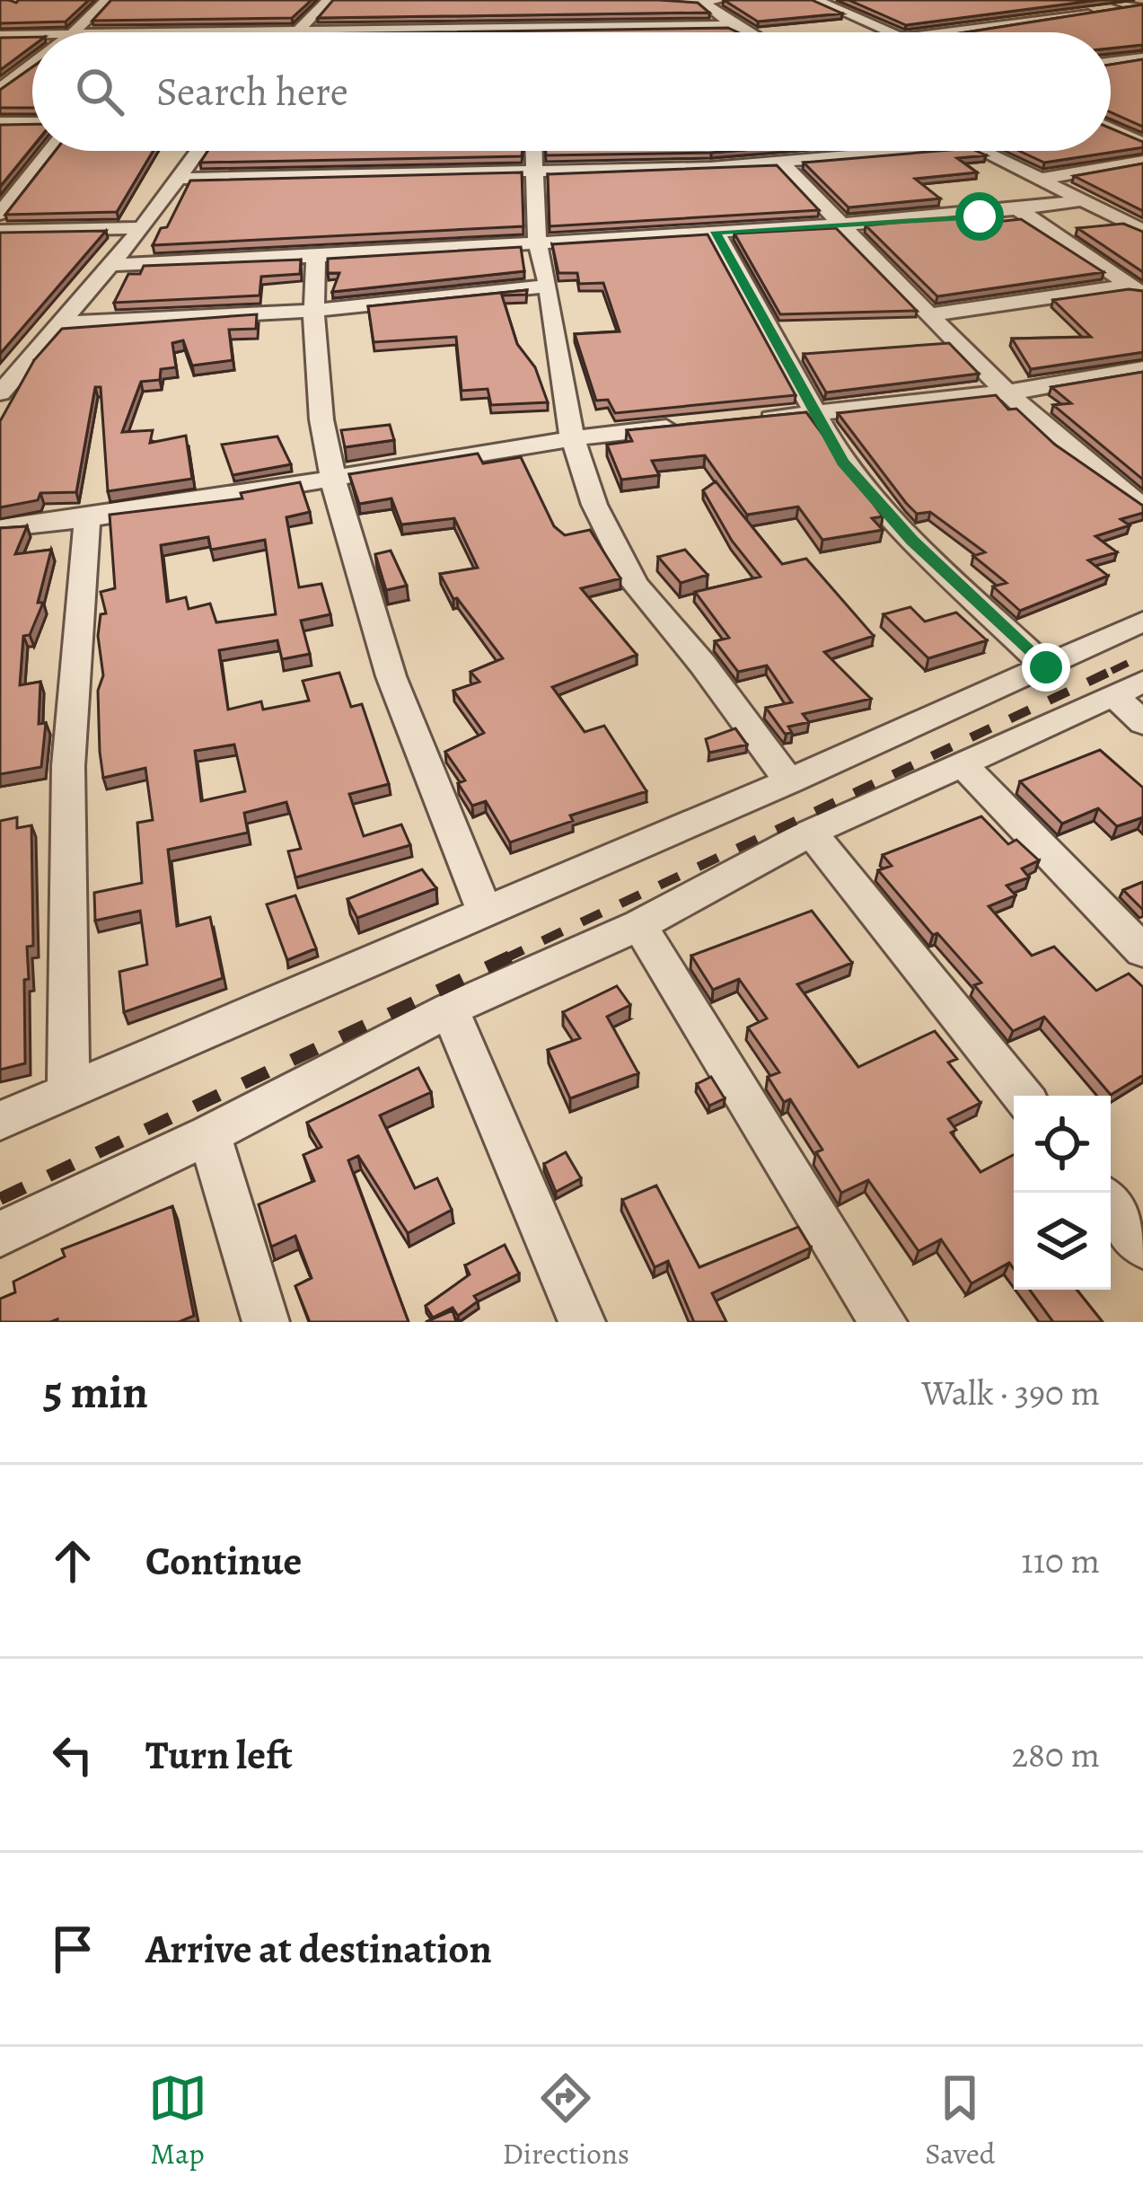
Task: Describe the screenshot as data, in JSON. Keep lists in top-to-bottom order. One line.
{"page":{"search":"Search here","heading":["5 min","Walk · 390 m"],"list":[["Continue","110 m"],["Turn left","280 m"],"Arrive at destination"],"nav":["Map","Directions","Saved"]}}
